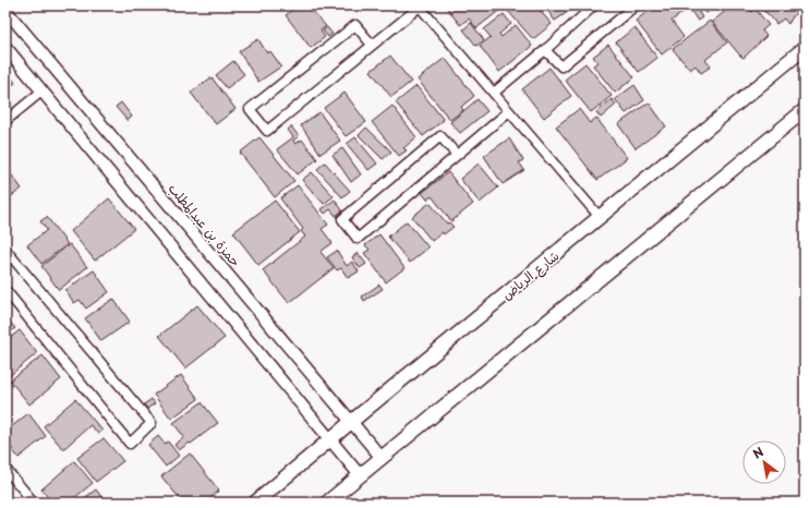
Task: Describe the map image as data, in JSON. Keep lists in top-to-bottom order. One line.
{"streets":{"main road":["شارع الرياض"],"street":["حمزة بن عبدالمطلب"]},"crossings":[["حمزة بن عبدالمطلب","شارع الرياض"]],"north":"top left"}
